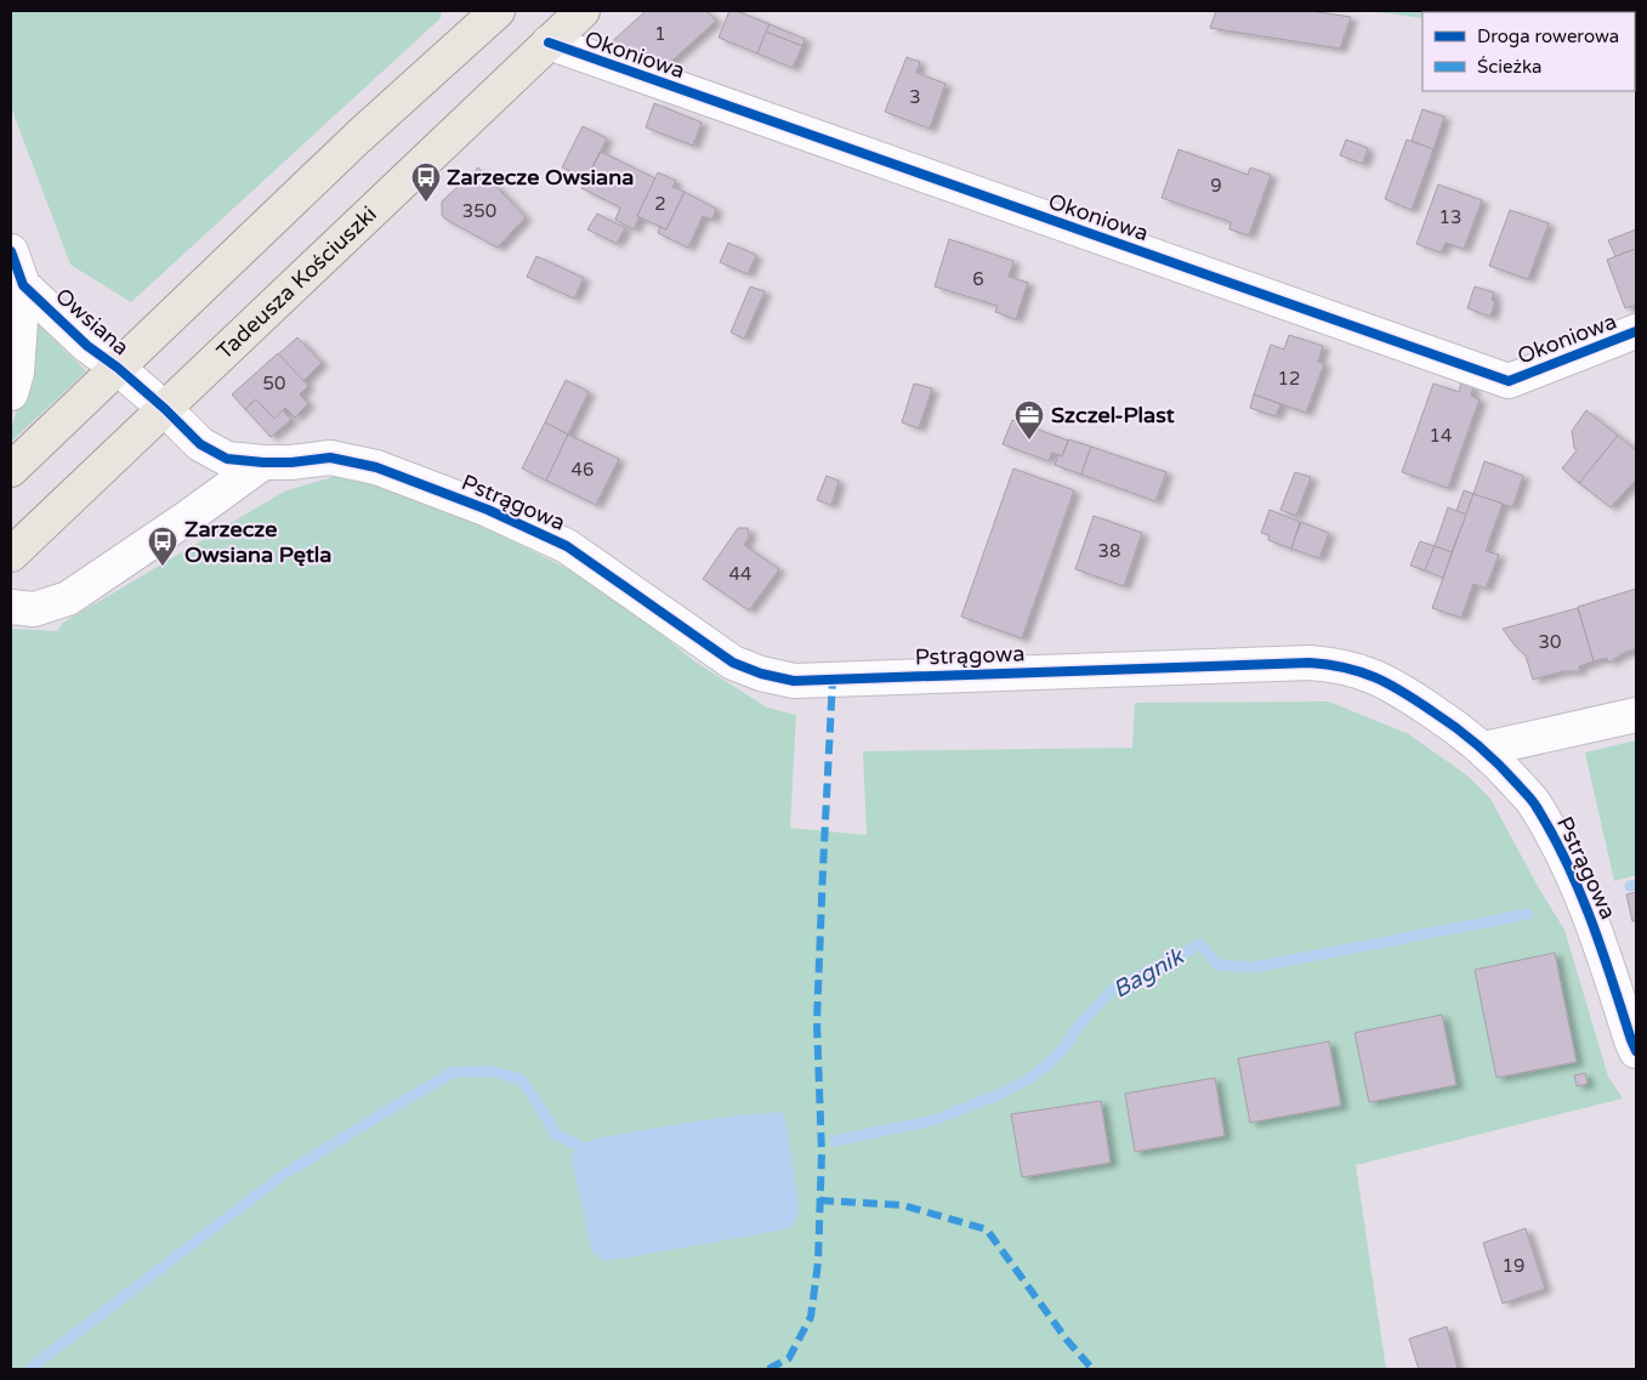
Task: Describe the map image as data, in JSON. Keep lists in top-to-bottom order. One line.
{"streets":{"main road":["Tadeusza Kościuszki"],"street":["Okoniowa","Owsiana","Pstrągowa"]},"crossings":[["Okoniowa","Tadeusza Kościuszki"],["Tadeusza Kościuszki","Owsiana"],["Tadeusza Kościuszki","Pstrągowa"],["Owsiana","Pstrągowa"]],"water":["Bagnik"],"places":{"bus stop":["Zarzecze Owsiana","Zarzecze Owsiana Pętla"],"office":["Szczel-Plast"]},"house_numbers":["1","3","9","2","350","13","6","12","50","14","46","38","44","30","19"],"legend":["Droga rowerowa","Ścieżka"]}
